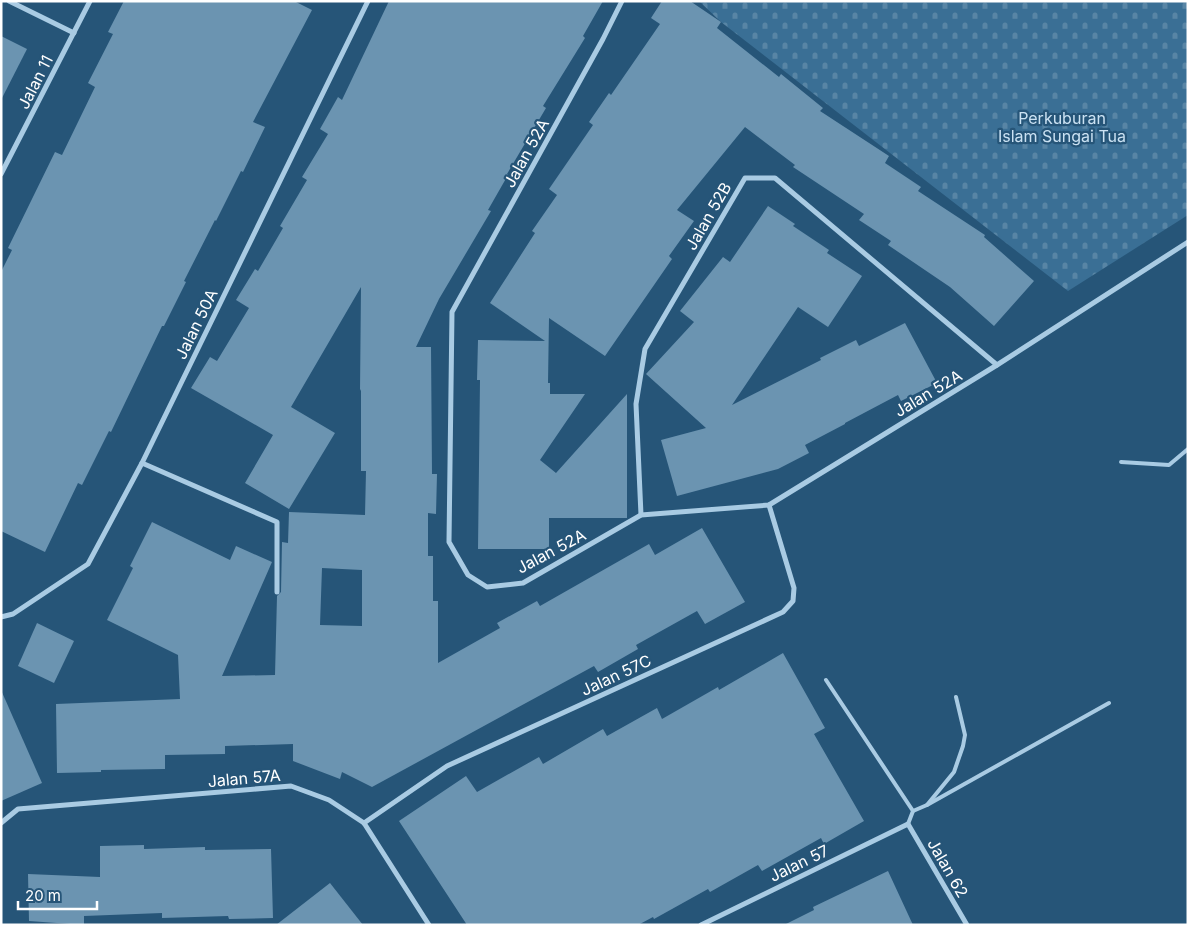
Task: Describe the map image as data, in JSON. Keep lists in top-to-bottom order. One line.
{"streets":{"street":["Jalan 11","Jalan 52A","Jalan 52B","Jalan 50A","Jalan 57C","Jalan 57A","Jalan 57","Jalan 62"]},"crossings":[["Jalan 52A","Jalan 52B"],["Jalan 52A","Jalan 57C"],["Jalan 57C","Jalan 57A"],["Jalan 57","Jalan 62"]],"parks":["Perkuburan Islam Sungai Tua"],"scale_bar":"20 m"}
